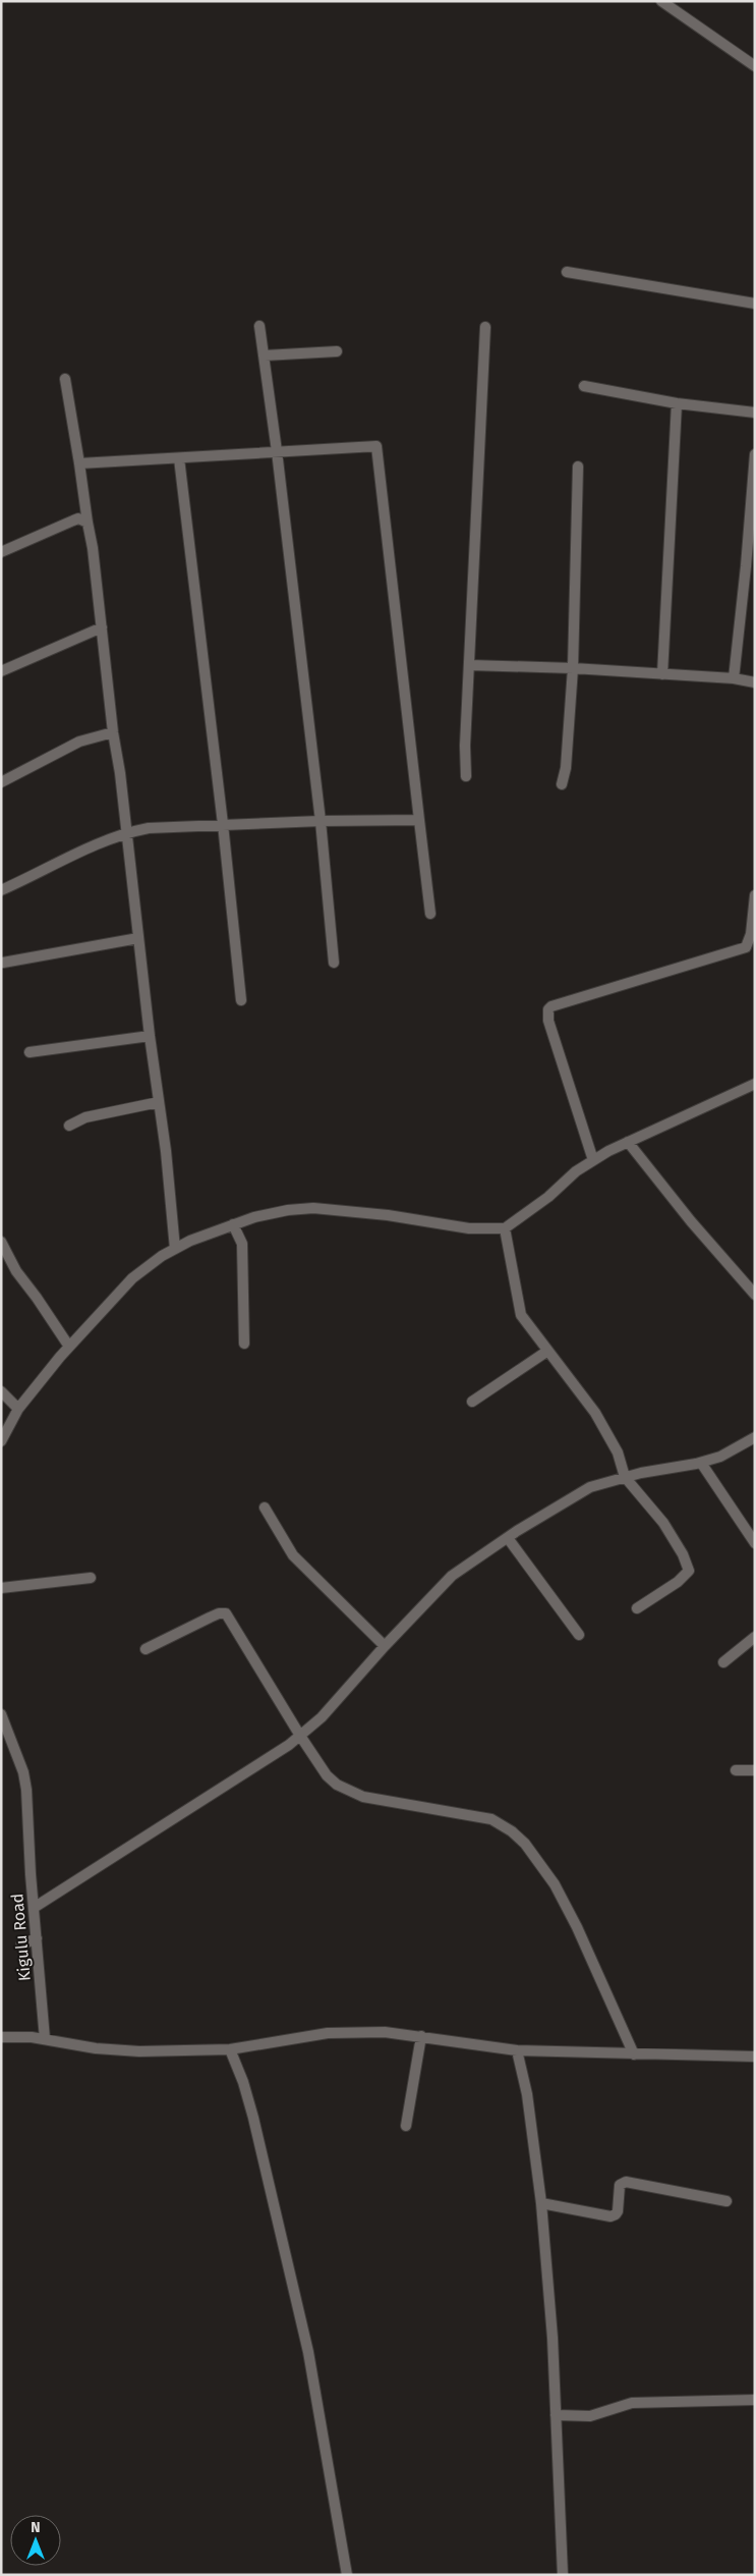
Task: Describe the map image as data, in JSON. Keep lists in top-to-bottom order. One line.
{"streets":{"street":["Kigulu Road"]},"north":"top"}
